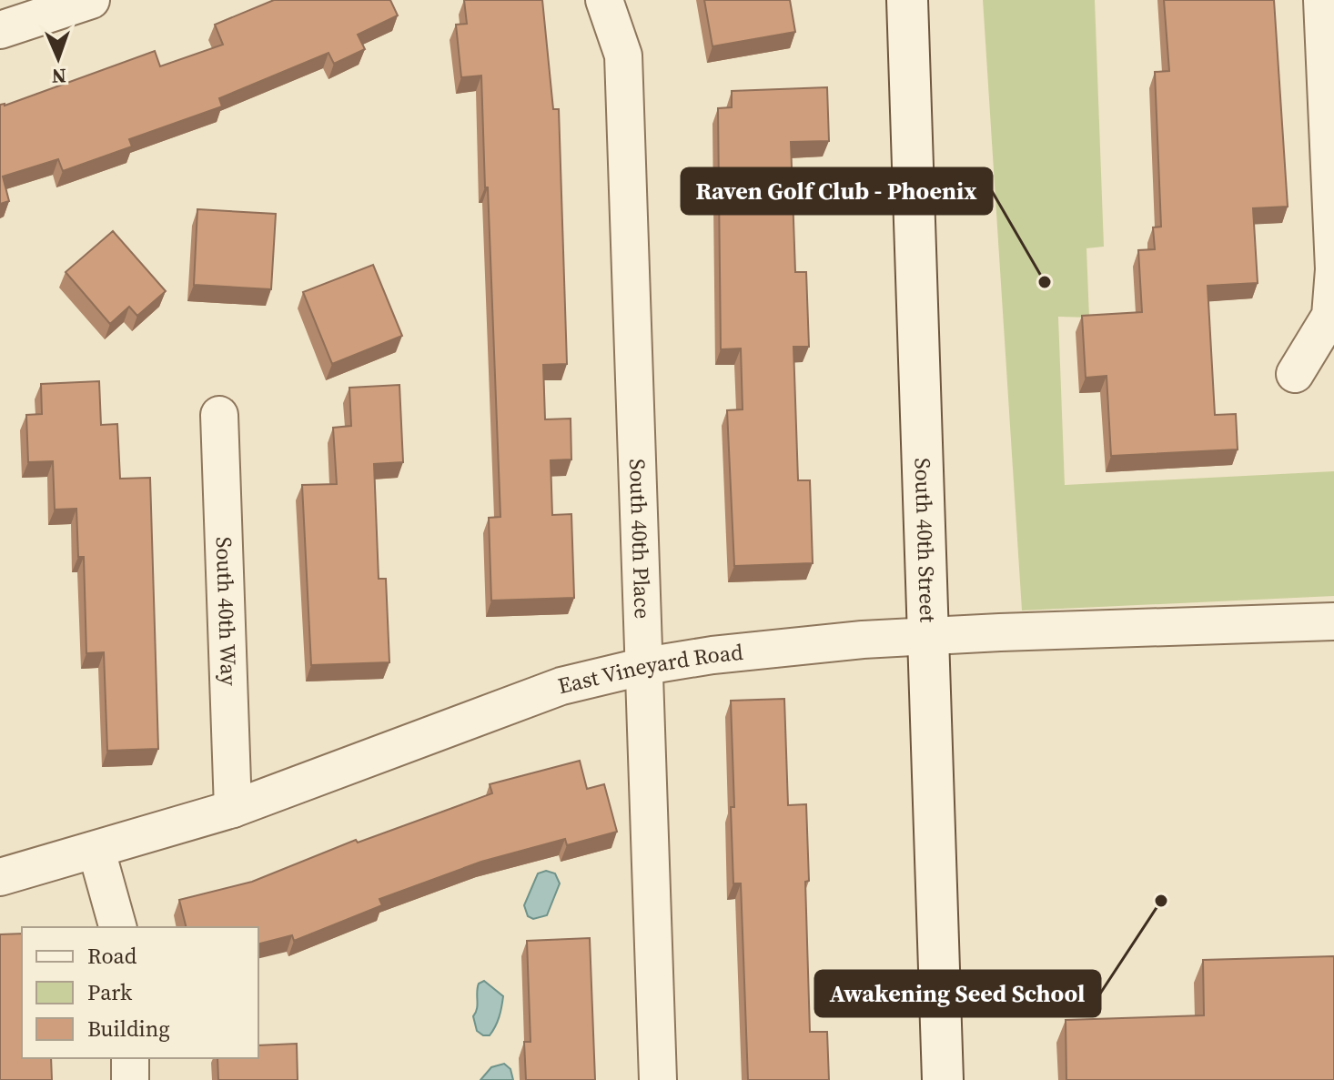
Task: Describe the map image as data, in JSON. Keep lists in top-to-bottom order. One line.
{"streets":{"main road":["South 40th Street"],"street":["South 40th Place","South 40th Way","East Vineyard Road"]},"crossings":[["South 40th Place","East Vineyard Road"],["South 40th Street","East Vineyard Road"],["South 40th Way","East Vineyard Road"]],"places":["Raven Golf Club - Phoenix","Awakening Seed School"],"legend":["Road","Park","Building"],"north":"bottom"}
